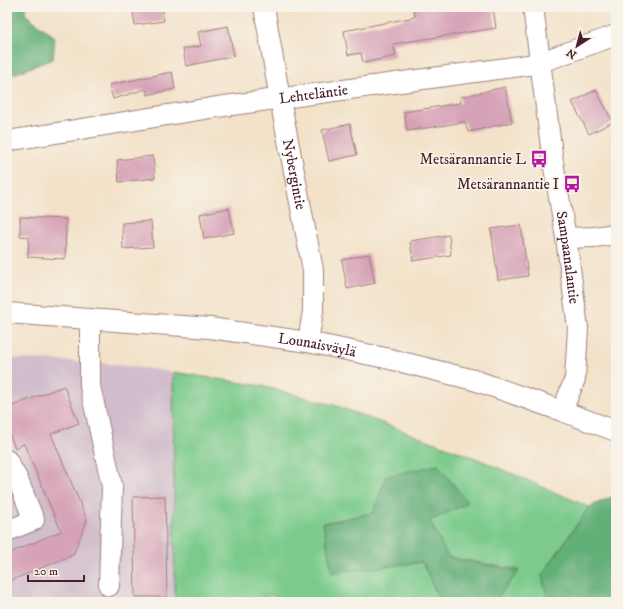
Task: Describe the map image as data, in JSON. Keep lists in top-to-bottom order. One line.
{"streets":{"street":["Lehteläntie","Nybergintie","Sampaanalantie","Lounaisväylä"]},"crossings":[["Lehteläntie","Nybergintie"],["Lehteläntie","Sampaanalantie"],["Nybergintie","Lounaisväylä"],["Sampaanalantie","Lounaisväylä"]],"places":{"bus stop":["Metsärannantie L","Metsärannantie I"]},"scale_bar":"20 m","north":"bottom left"}
